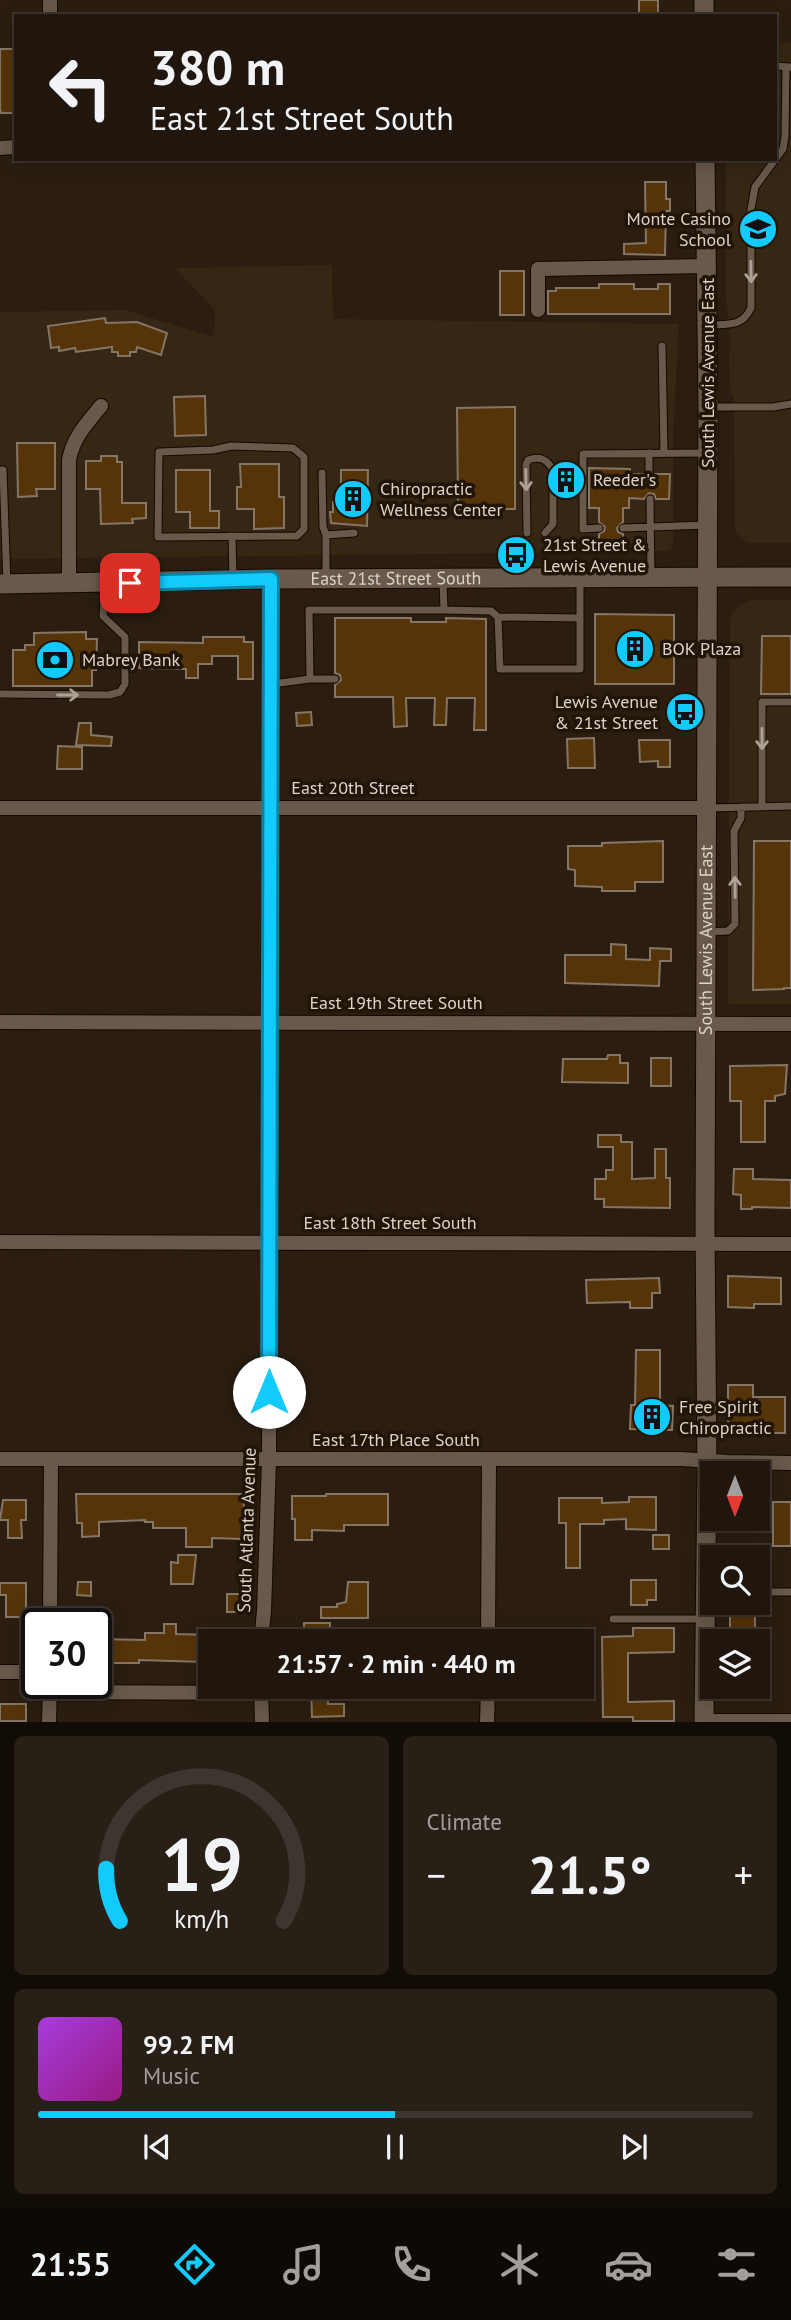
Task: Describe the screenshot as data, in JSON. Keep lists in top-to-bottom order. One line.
{"streets":{"main road":["South Lewis Avenue East","East 21st Street South"],"street":["East 20th Street","East 19th Street South","East 18th Street South","East 17th Place South","South Atlanta Avenue"]},"crossings":[["South Lewis Avenue East","East 21st Street South"],["South Lewis Avenue East","East 20th Street"],["South Lewis Avenue East","East 19th Street South"],["South Lewis Avenue East","East 18th Street South"],["South Lewis Avenue East","East 17th Place South"],["East 21st Street South","South Atlanta Avenue"],["East 20th Street","South Atlanta Avenue"],["East 19th Street South","South Atlanta Avenue"],["East 18th Street South","South Atlanta Avenue"],["East 17th Place South","South Atlanta Avenue"]],"places":{"school or university":["Monte Casino School"],"building":["Reeder's","Chiropractic Wellness Center","BOK Plaza","Free Spirit Chiropractic"],"bus stop":["21st Street & Lewis Avenue","Lewis Avenue & 21st Street"],"bank":["Mabrey Bank"]},"north":"bottom","page":{"turn":["380 m","East 21st Street South"],"limit":"30","trip":"21:57 · 2 min · 440 m","tile":"Climate","heat":["−","21.5°","+"],"song":["99.2 FM","Music"],"tabs":"21:55","gauge":["19","km/h"]}}
